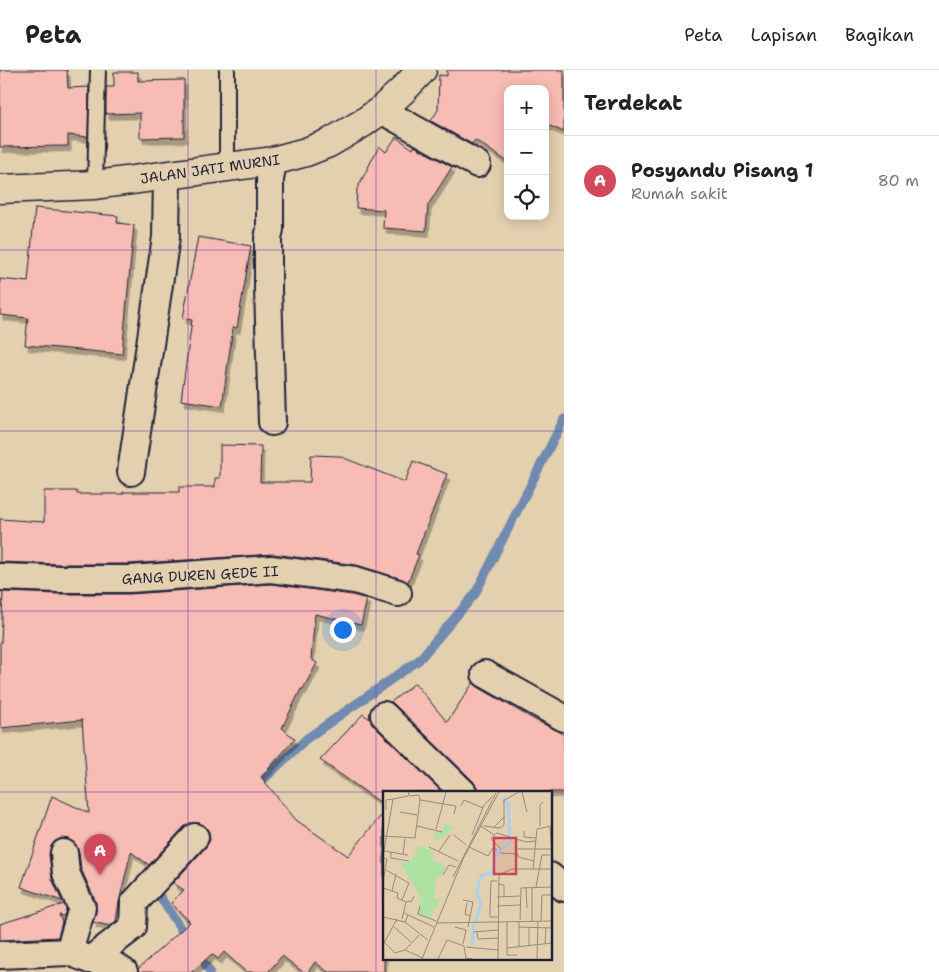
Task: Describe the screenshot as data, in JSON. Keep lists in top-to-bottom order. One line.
{"streets":{"street":["JALAN JATI MURNI","GANG DUREN GEDE II"]},"page":{"header":"Peta","nav":["Peta","Lapisan","Bagikan"],"heading":"Terdekat","map_buttons":["+","−"],"list":[{"mark":"A","name":"Posyandu Pisang 1","note":"Rumah sakit","value":"80 m"}],"pins":"A"}}
